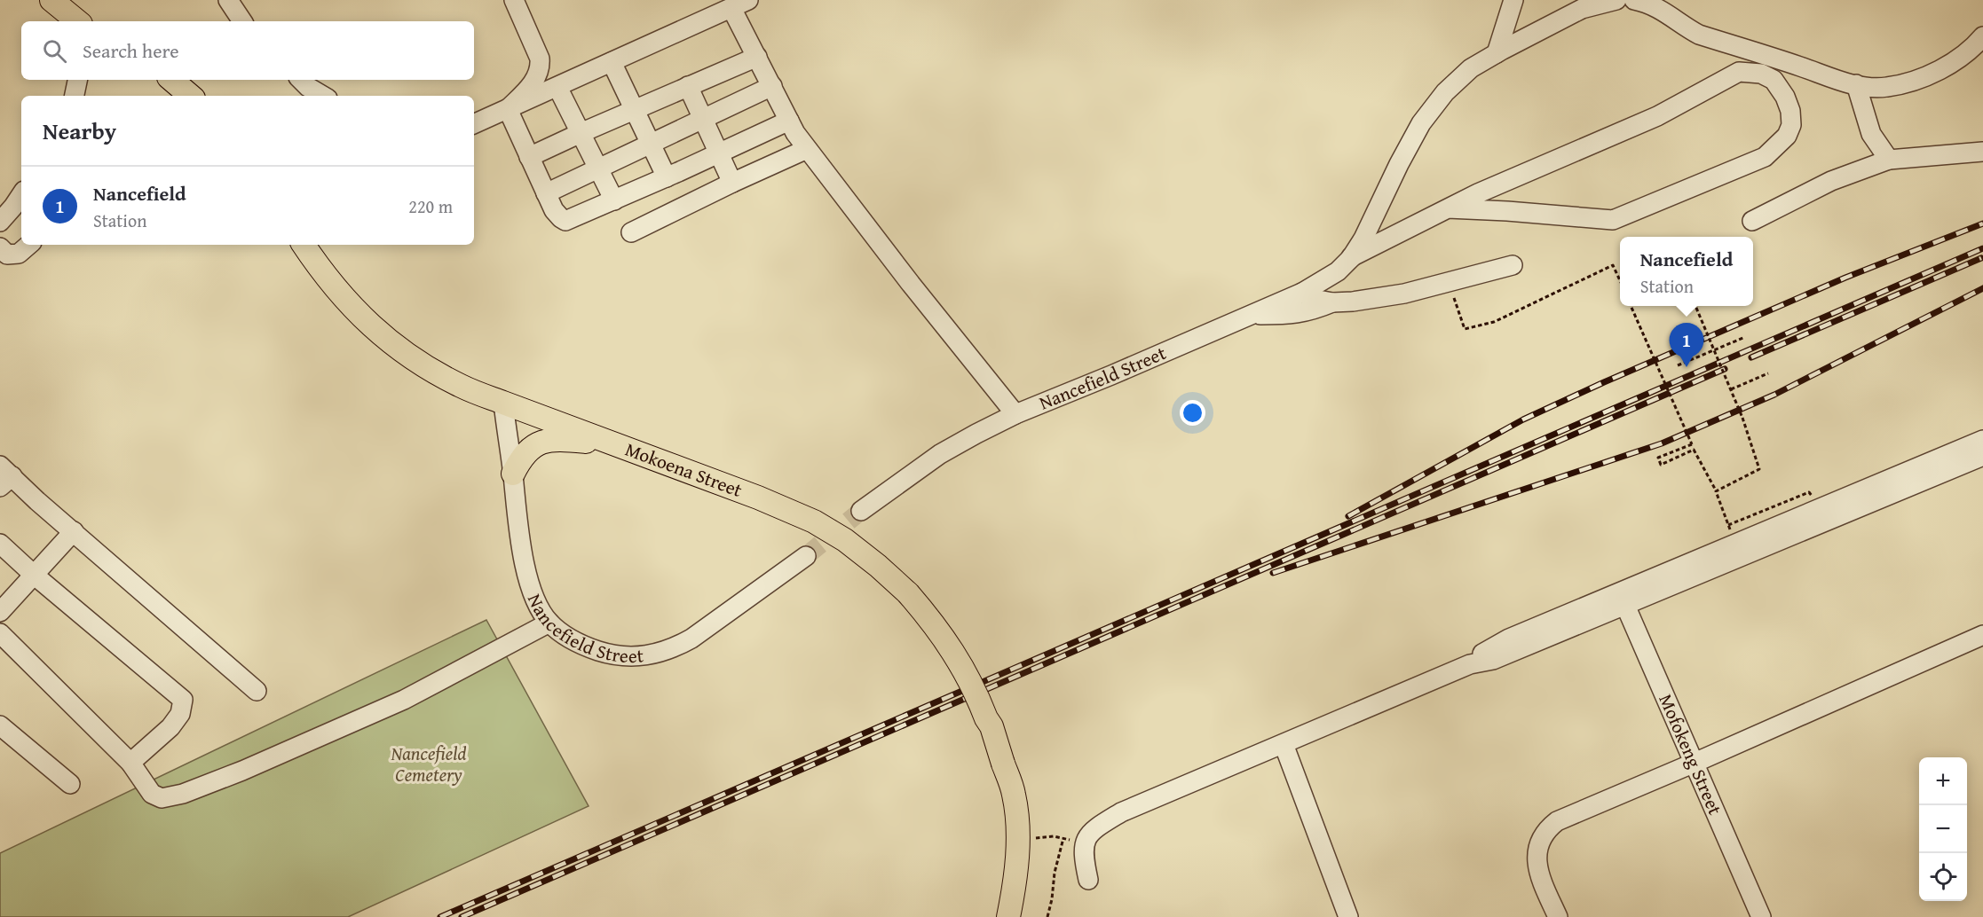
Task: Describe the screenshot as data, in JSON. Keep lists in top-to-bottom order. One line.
{"streets":{"main road":["Mokoena Street"],"street":["Nancefield Street","Mofokeng Street"]},"crossings":[["Nancefield Street","Mokoena Street"]],"parks":["Nancefield Cemetery"],"page":{"search":"Search here","heading":"Nearby","list":[{"mark":"1","name":"Nancefield","note":"Station","value":"220 m"}],"popup":["Nancefield","Station"],"pins":"1","map_buttons":["+","−"]}}
